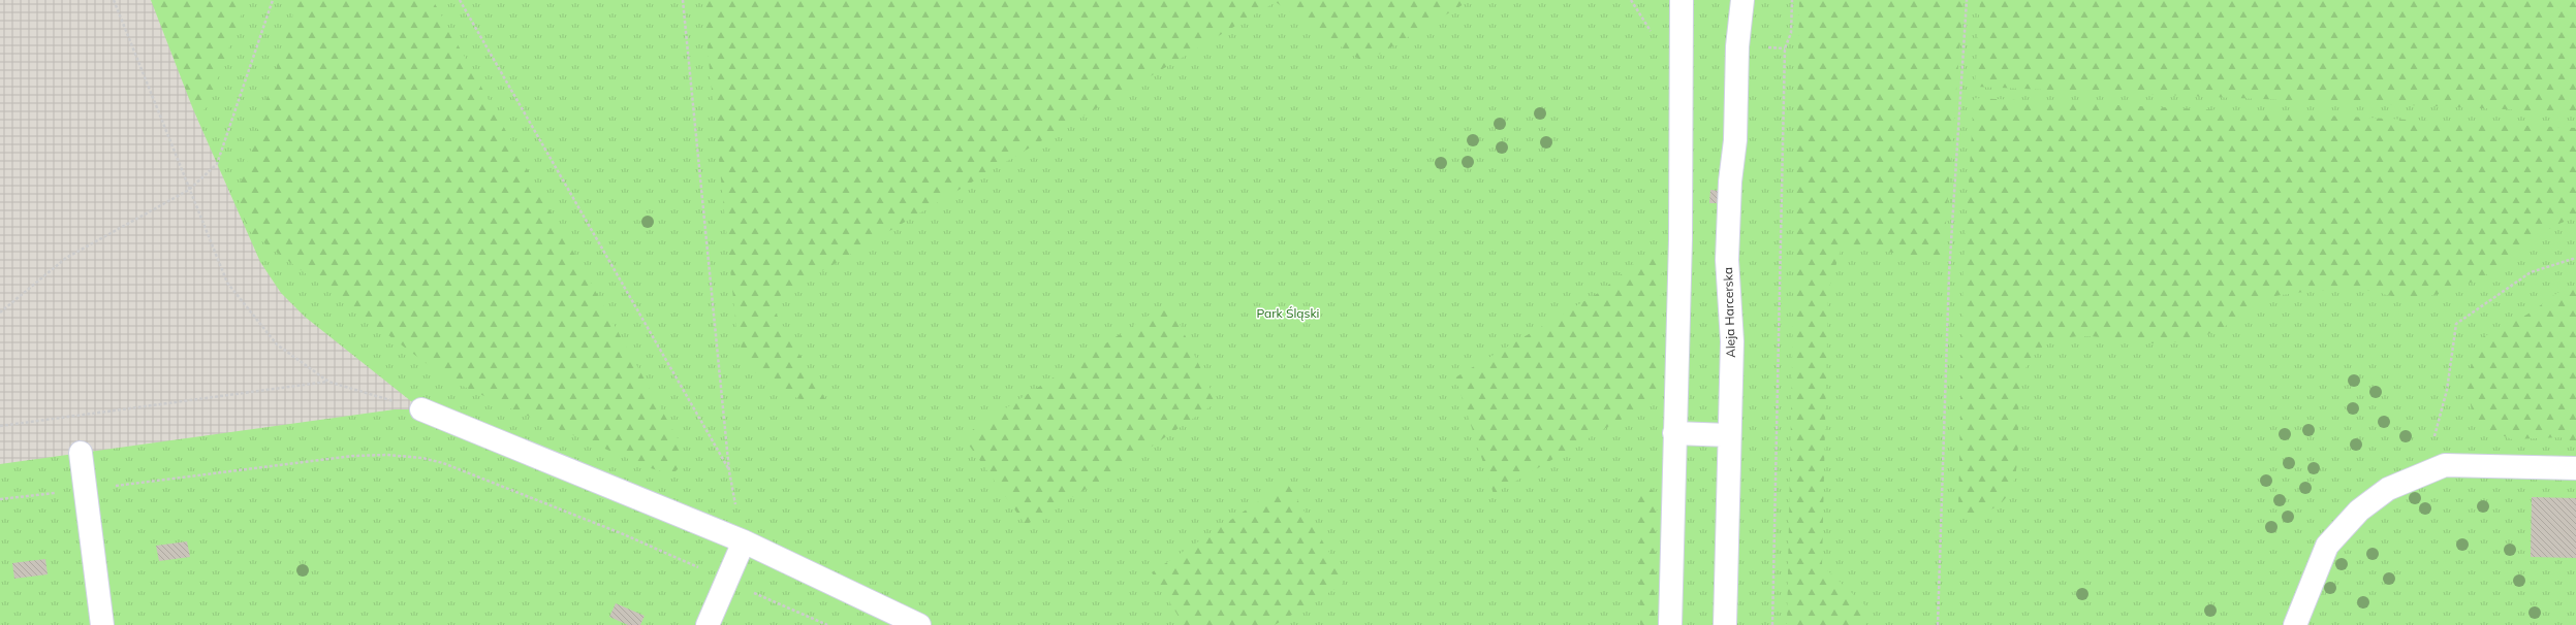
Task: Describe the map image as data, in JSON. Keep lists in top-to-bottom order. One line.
{"streets":{"street":["Aleja Harcerska"]},"parks":["Park Śląski"]}
